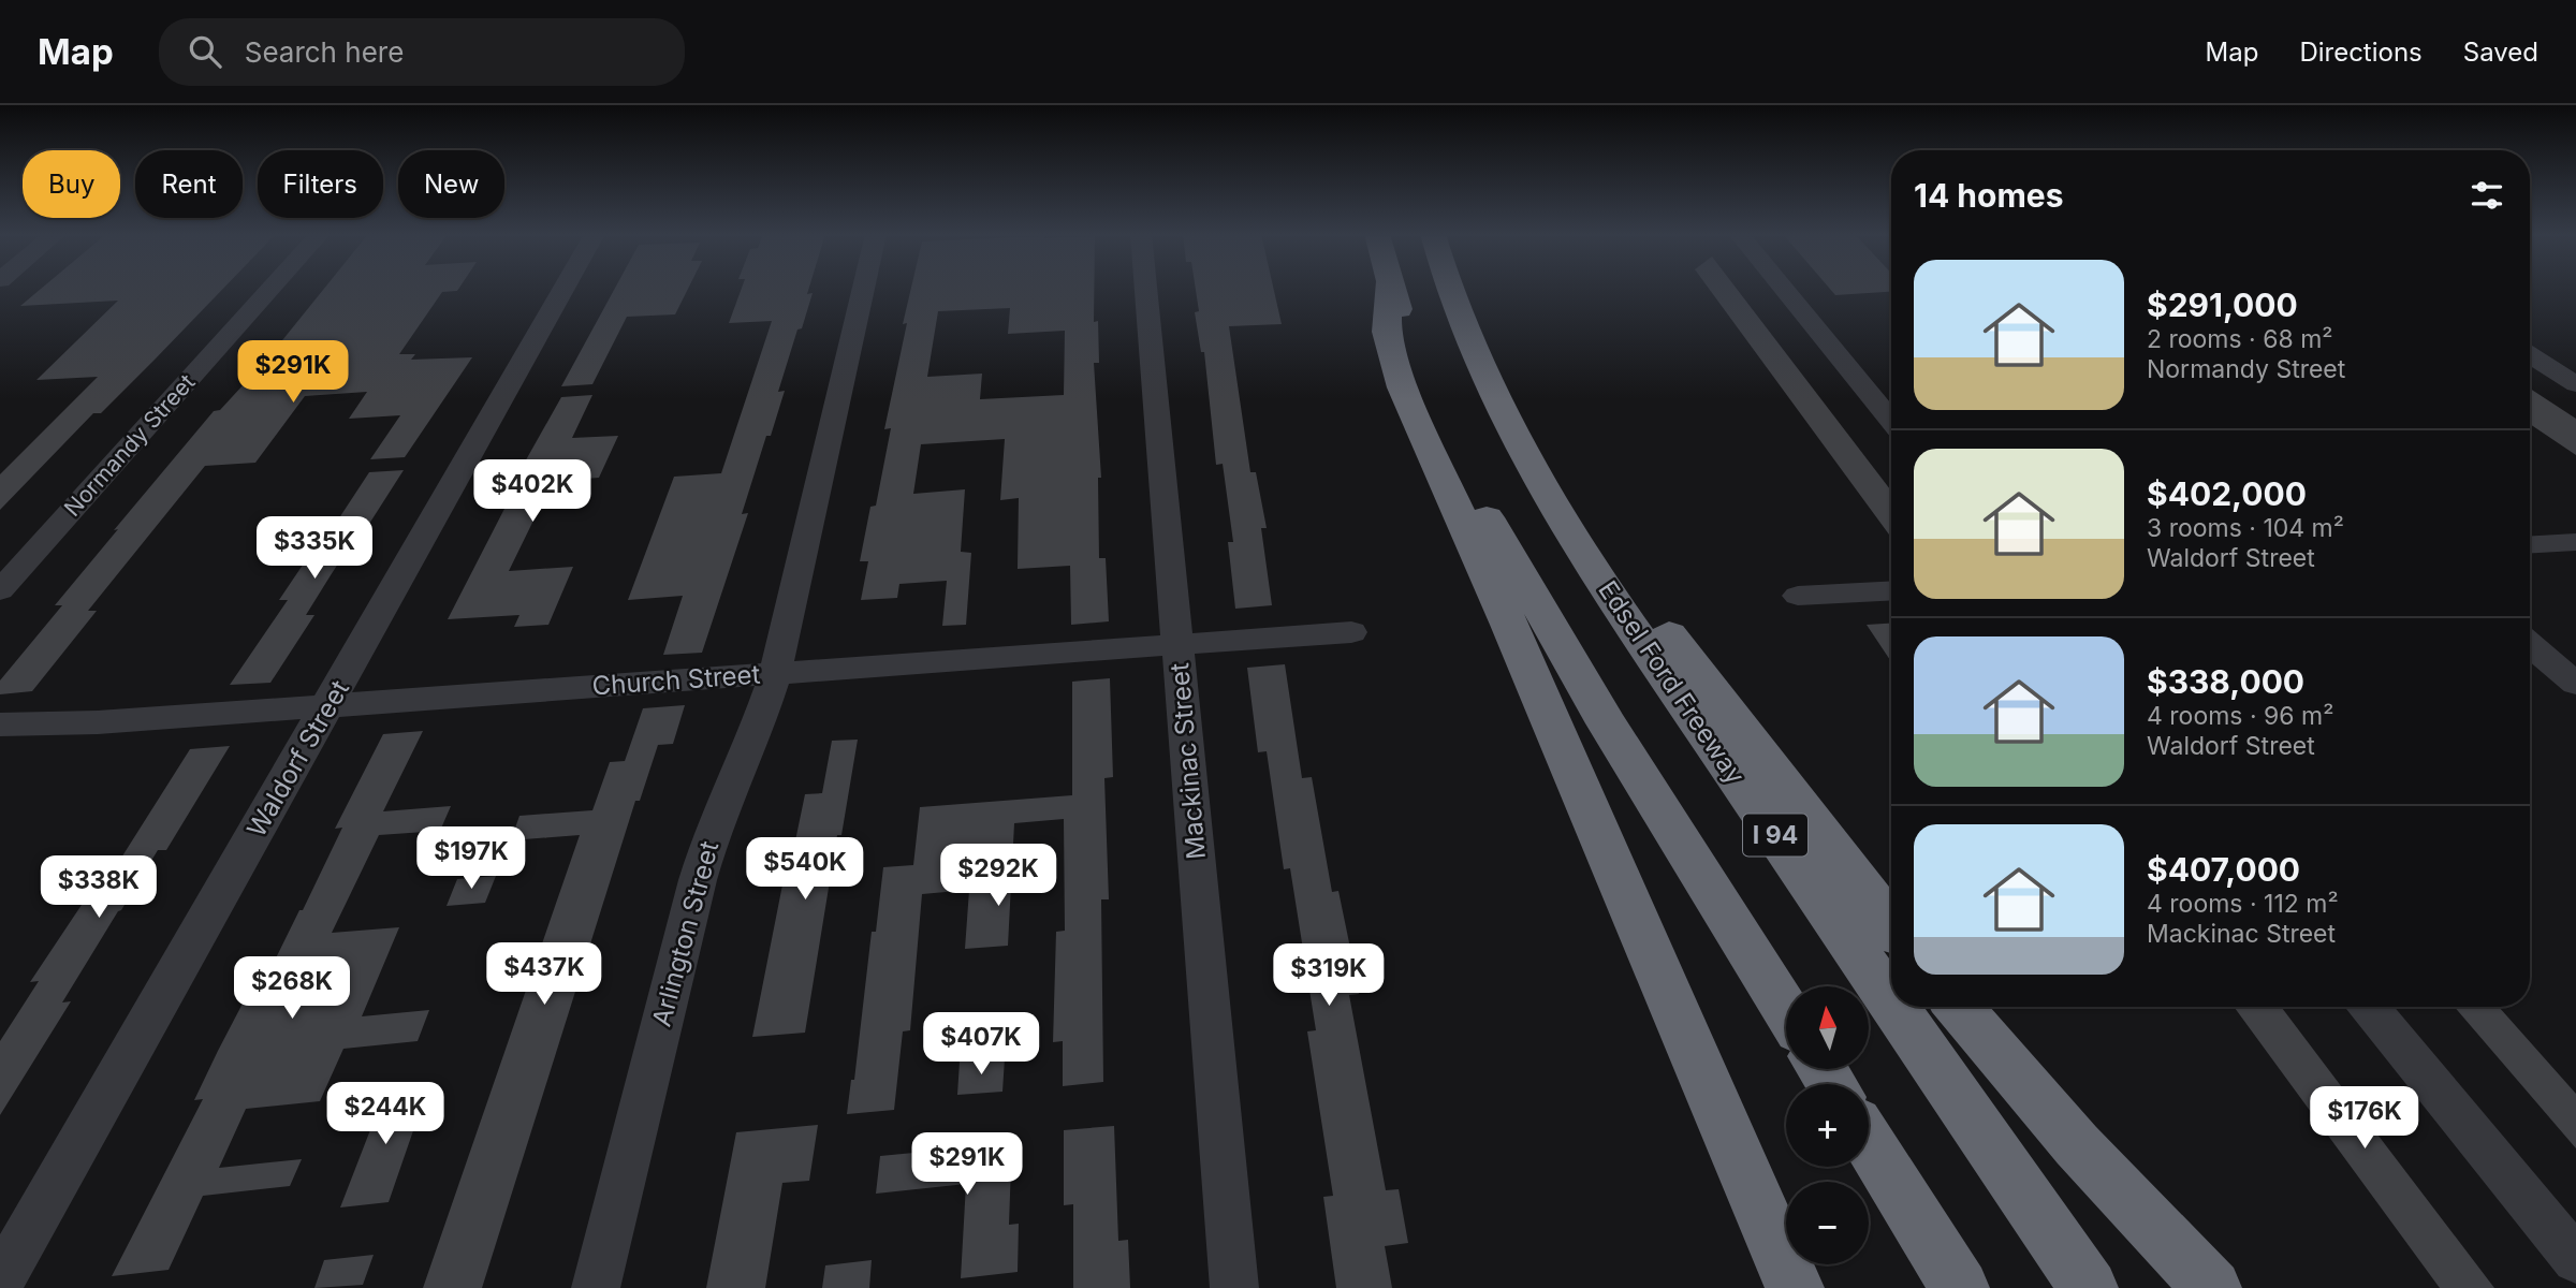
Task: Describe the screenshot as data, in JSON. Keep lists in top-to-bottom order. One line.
{"streets":{"highway":["Edsel Ford Freeway","I 94"],"street":["Normandy Street","Church Street","Waldorf Street","Mackinac Street","Arlington Street"]},"crossings":[["Church Street","Waldorf Street"],["Church Street","Mackinac Street"],["Church Street","Arlington Street"]],"north":"top","page":{"header":"Map","search":"Search here","nav":["Map","Directions","Saved"],"chip":["Buy","Rent","Filters","New"],"heading":"14 homes","list":[{"name":"$291,000","note":"2 rooms · 68 m² · Normandy Street"},{"name":"$402,000","note":"3 rooms · 104 m² · Waldorf Street"},{"name":"$338,000","note":"4 rooms · 96 m² · Waldorf Street"},{"name":"$407,000","note":"4 rooms · 112 m² · Mackinac Street"}],"price":["$291K","$402K","$335K","$197K","$540K","$292K","$338K","$437K","$319K","$268K","$407K","$244K","$176K","$291K"],"map_buttons":["+","−"]}}
